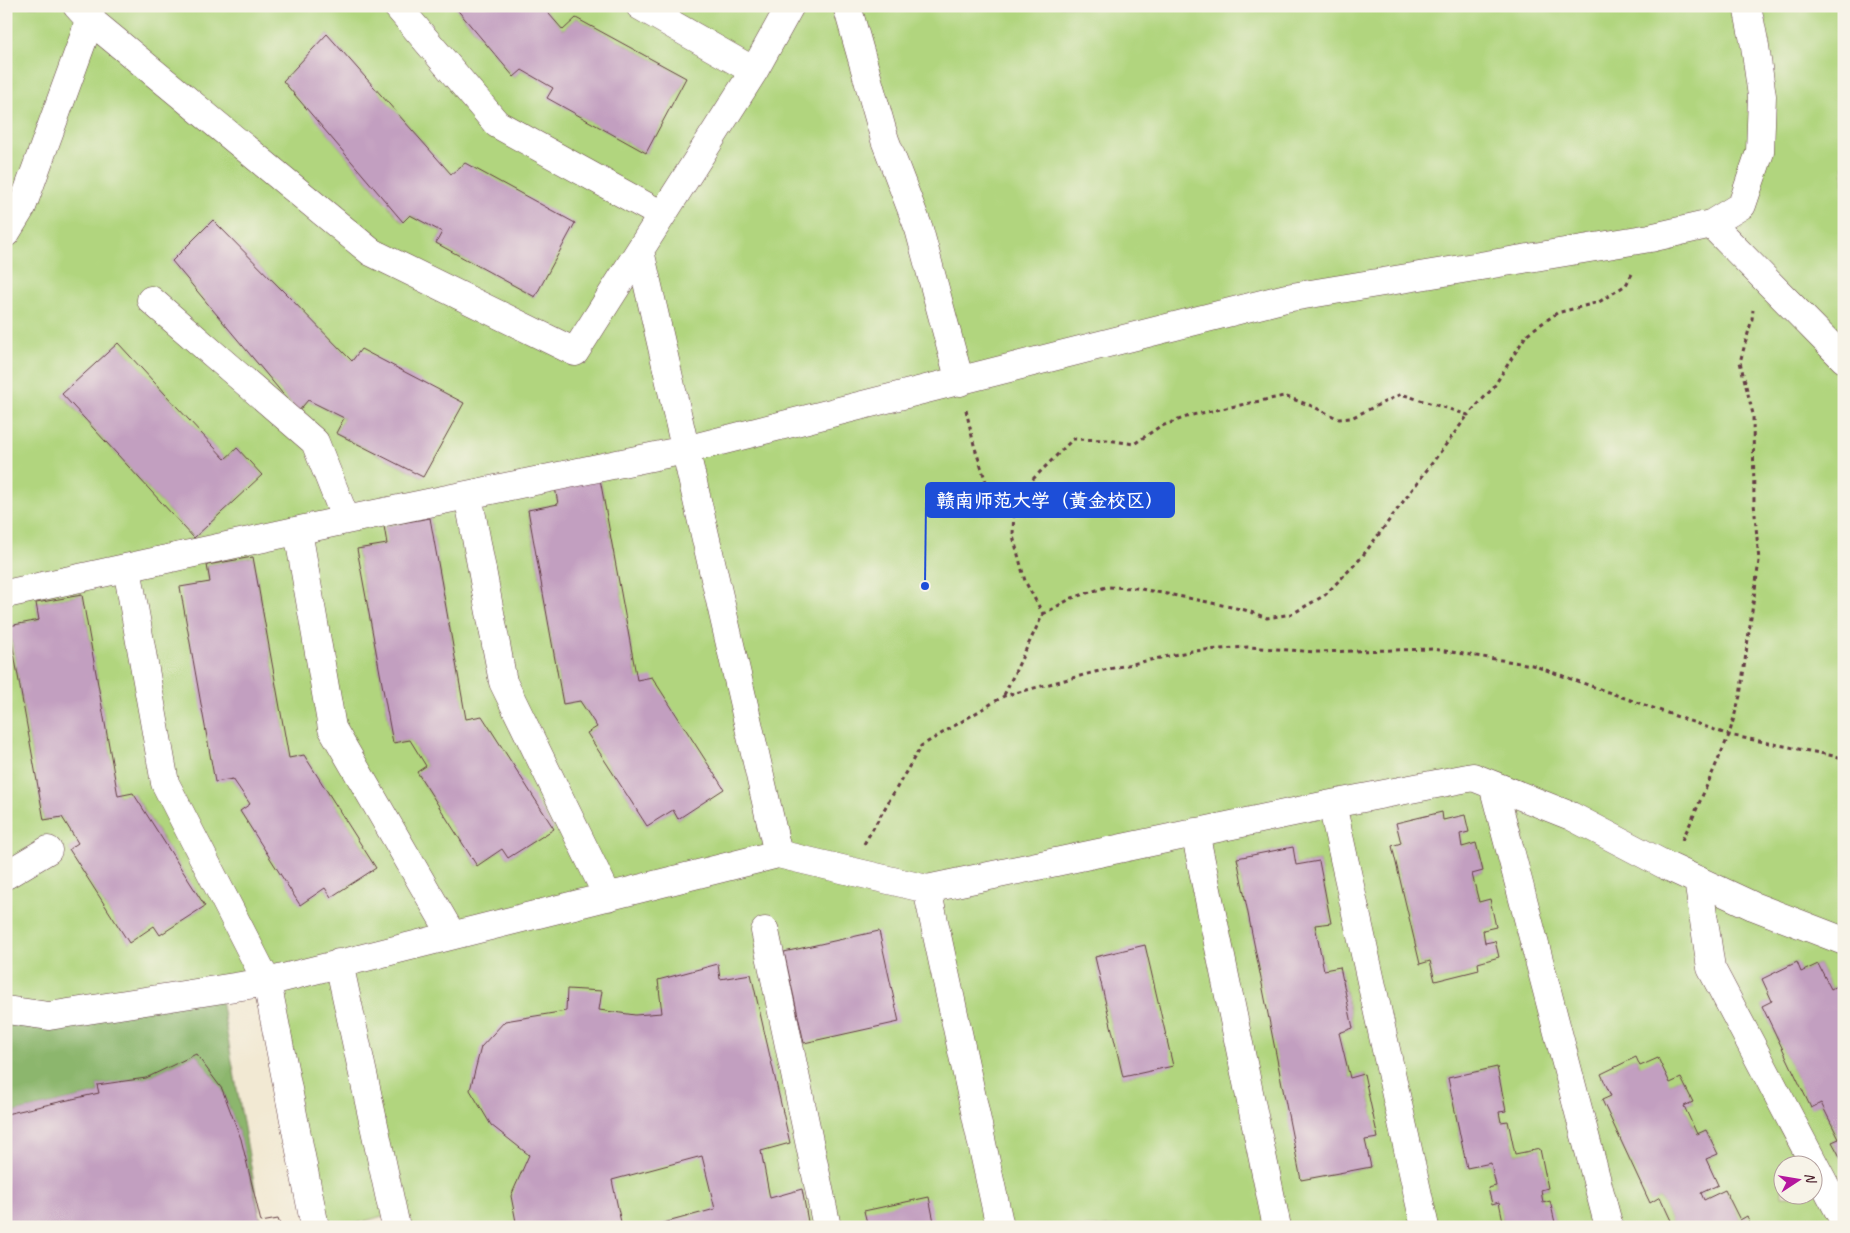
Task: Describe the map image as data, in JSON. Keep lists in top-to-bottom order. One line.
{"places":["赣南师范大学（黄金校区）"],"north":"right"}
